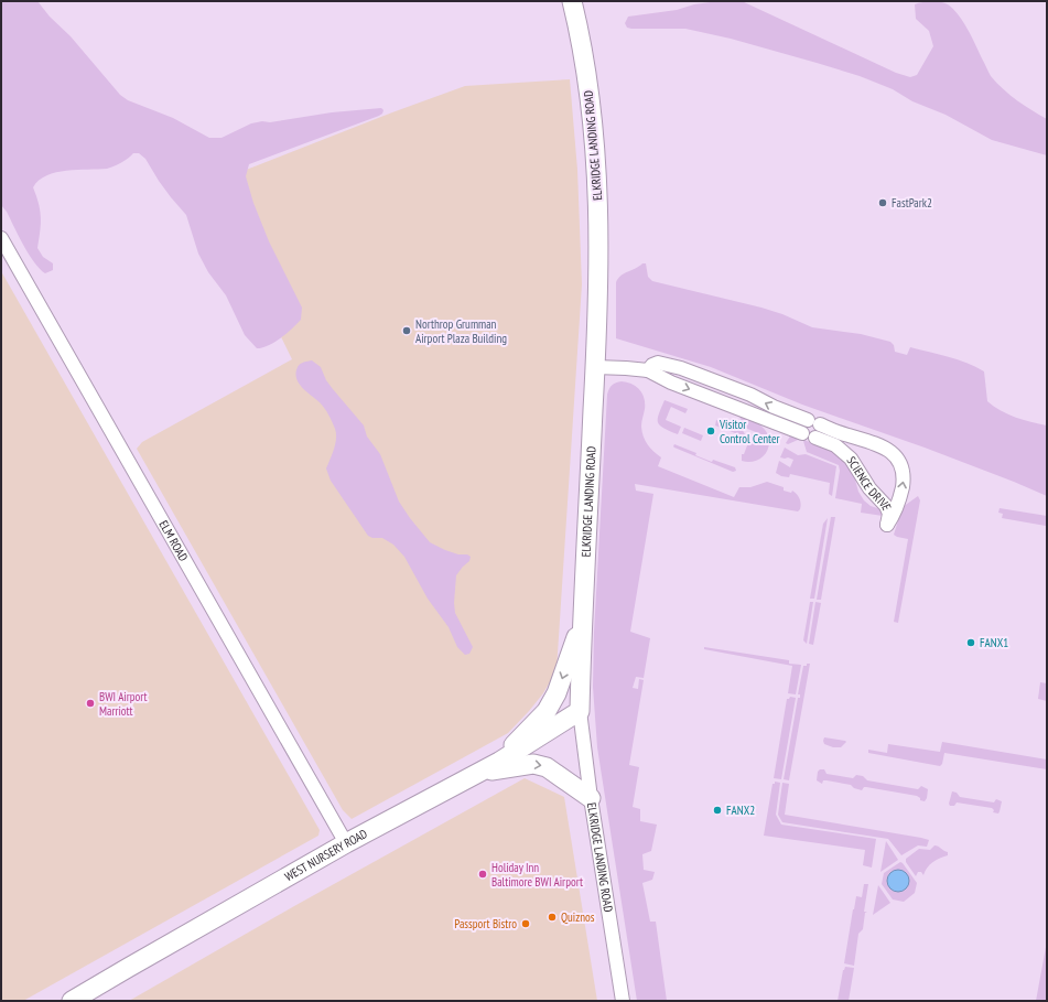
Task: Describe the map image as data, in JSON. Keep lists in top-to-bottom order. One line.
{"streets":{"main road":["ELKRIDGE LANDING ROAD","WEST NURSERY ROAD"],"street":["SCIENCE DRIVE","ELM ROAD"]},"crossings":[["ELKRIDGE LANDING ROAD","SCIENCE DRIVE"],["ELKRIDGE LANDING ROAD","WEST NURSERY ROAD"],["ELM ROAD","WEST NURSERY ROAD"]],"places":["FastPark2","Northrop Grumman Airport Plaza Building","Visitor Control Center","FANX1","BWI Airport Marriott","FANX2","Holiday Inn Baltimore BWI Airport","Quiznos","Passport Bistro"]}
